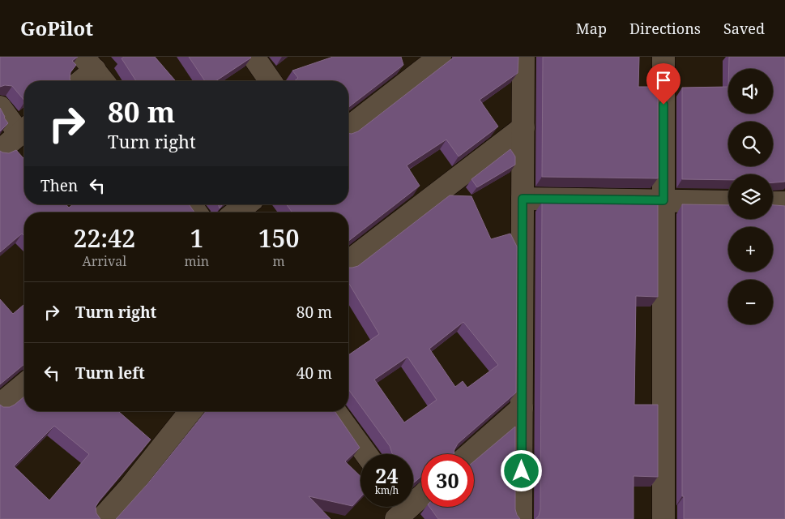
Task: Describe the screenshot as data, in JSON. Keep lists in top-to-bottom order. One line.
{"page":{"header":"GoPilot","nav":["Map","Directions","Saved"],"map_buttons":["+","−"],"turn":["80 m","Turn right"],"then":"Then","eta":["22:42","Arrival","1","min","150","m"],"list":[{"name":"Turn right","value":"80 m"},{"name":"Turn left","value":"40 m"}],"speed":"24 km/h","limit":"30"}}
